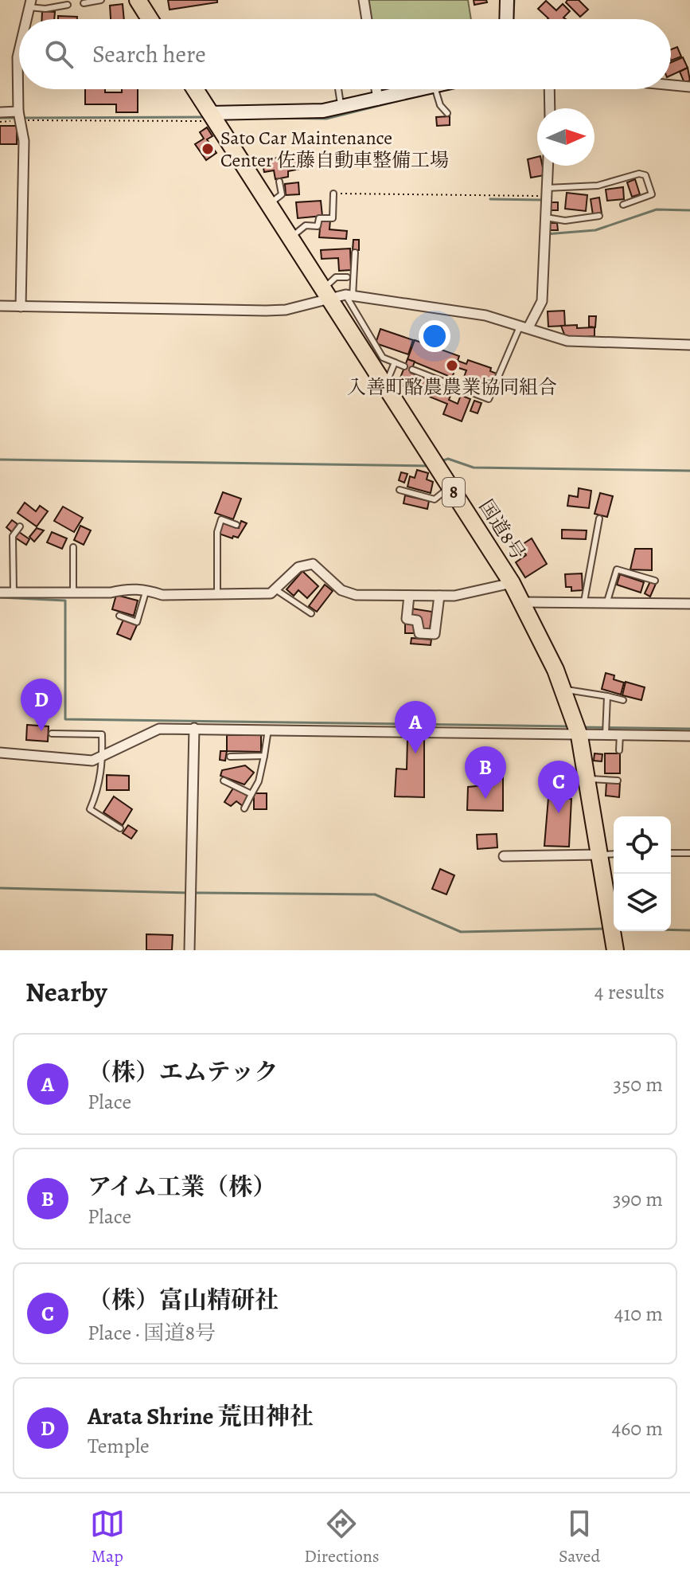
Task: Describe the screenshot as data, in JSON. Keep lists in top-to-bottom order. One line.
{"streets":{"highway":["8","国道8号"]},"places":["Sato Car Maintenance Center 佐藤自動車整備工場","入善町酪農農業協同組合"],"north":"right","page":{"search":"Search here","pins":["D","A","B","C"],"heading":["Nearby","4 results"],"list":[{"mark":"A","name":"（株）エムテック","note":"Place","value":"350 m"},{"mark":"B","name":"アイム工業（株）","note":"Place","value":"390 m"},{"mark":"C","name":"（株）富山精研社","note":"Place · 国道8号","value":"410 m"},{"mark":"D","name":"Arata Shrine 荒田神社","note":"Temple","value":"460 m"}],"nav":["Map","Directions","Saved"]}}
